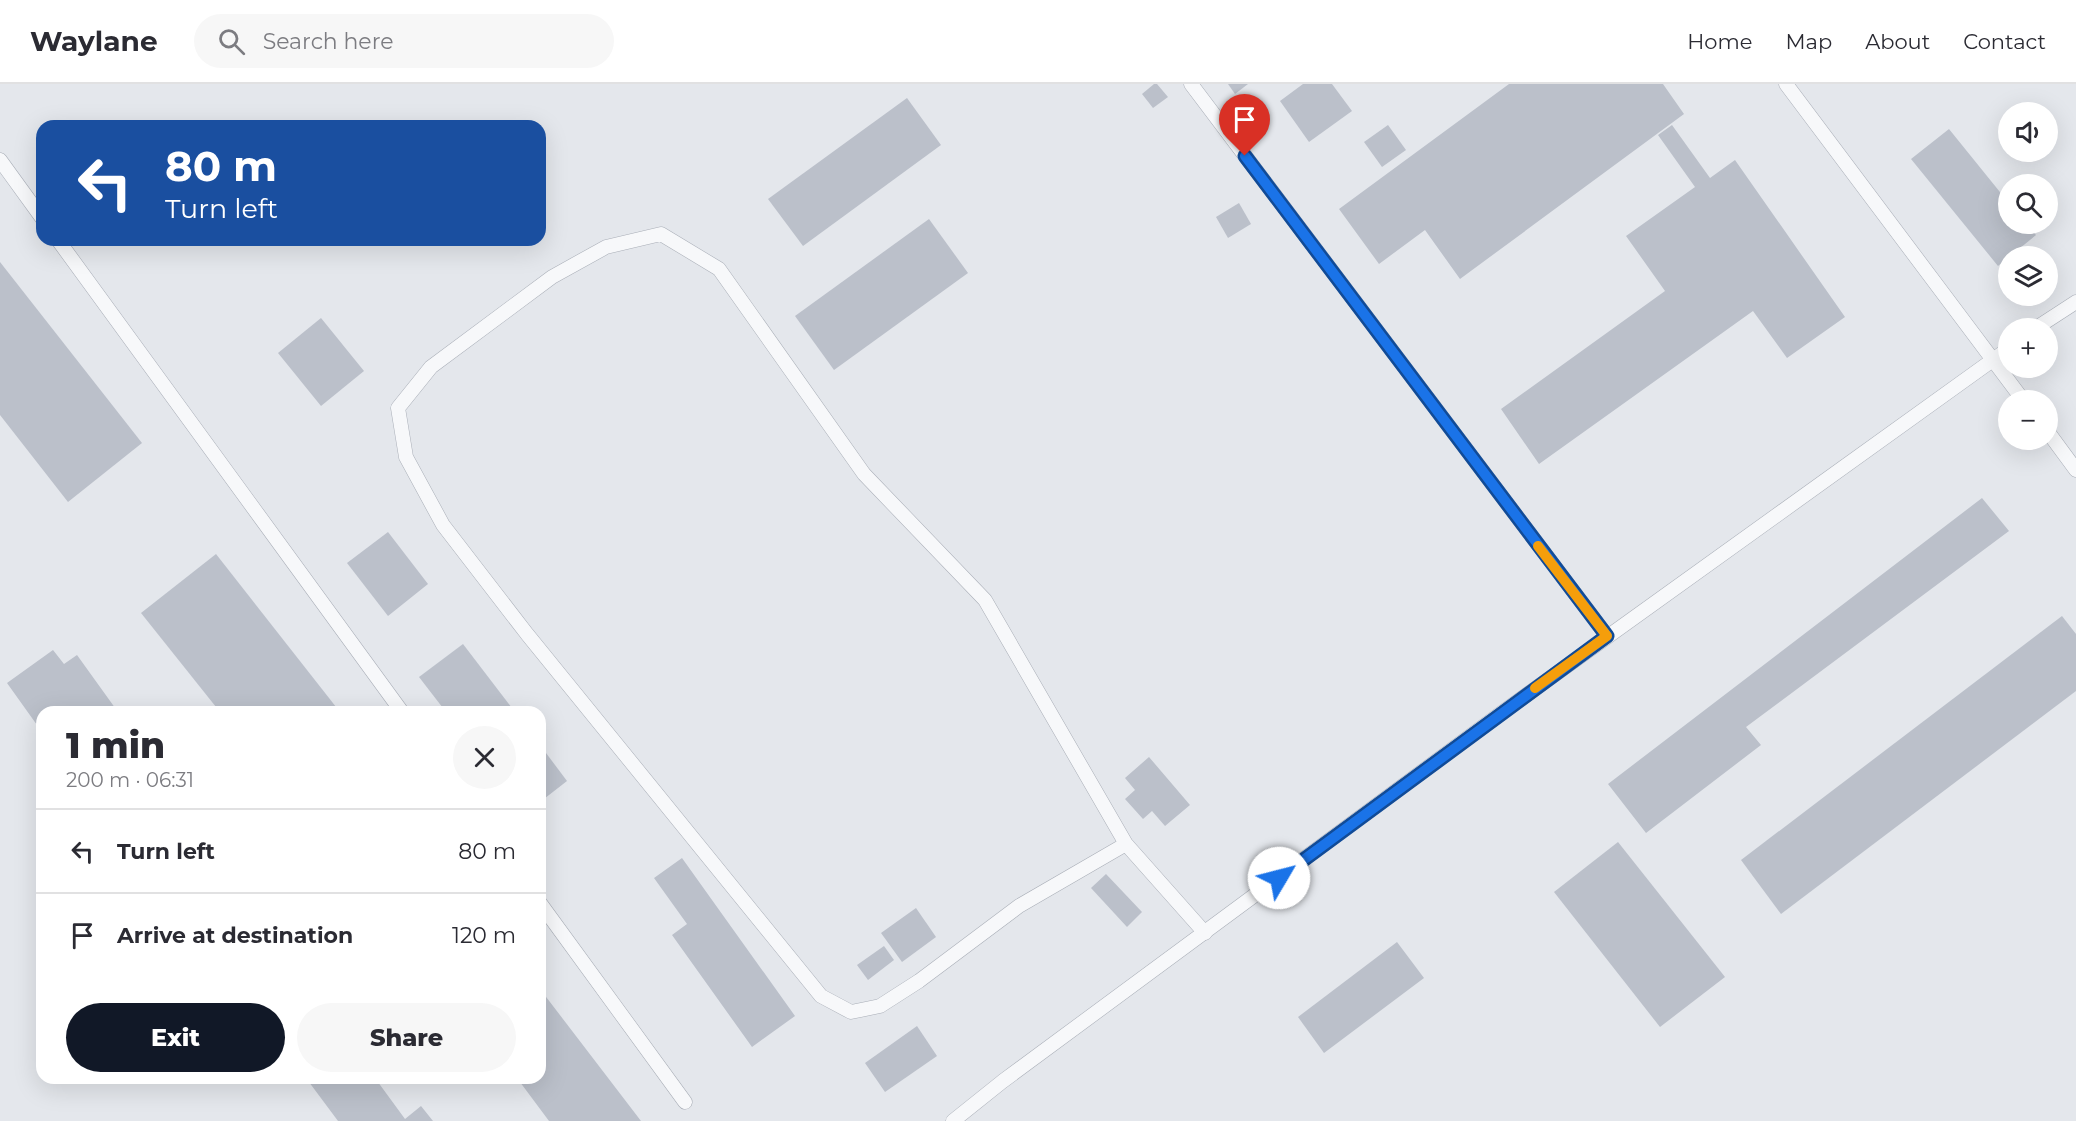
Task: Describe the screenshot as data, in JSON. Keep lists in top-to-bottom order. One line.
{"page":{"header":"Waylane","search":"Search here","nav":["Home","Map","About","Contact"],"map_buttons":["+","−"],"turn":["80 m","Turn left"],"heading":["1 min","200 m · 06:31"],"list":[{"name":"Turn left","value":"80 m"},{"name":"Arrive at destination","value":"120 m"}],"buttons":["Exit","Share"]}}
